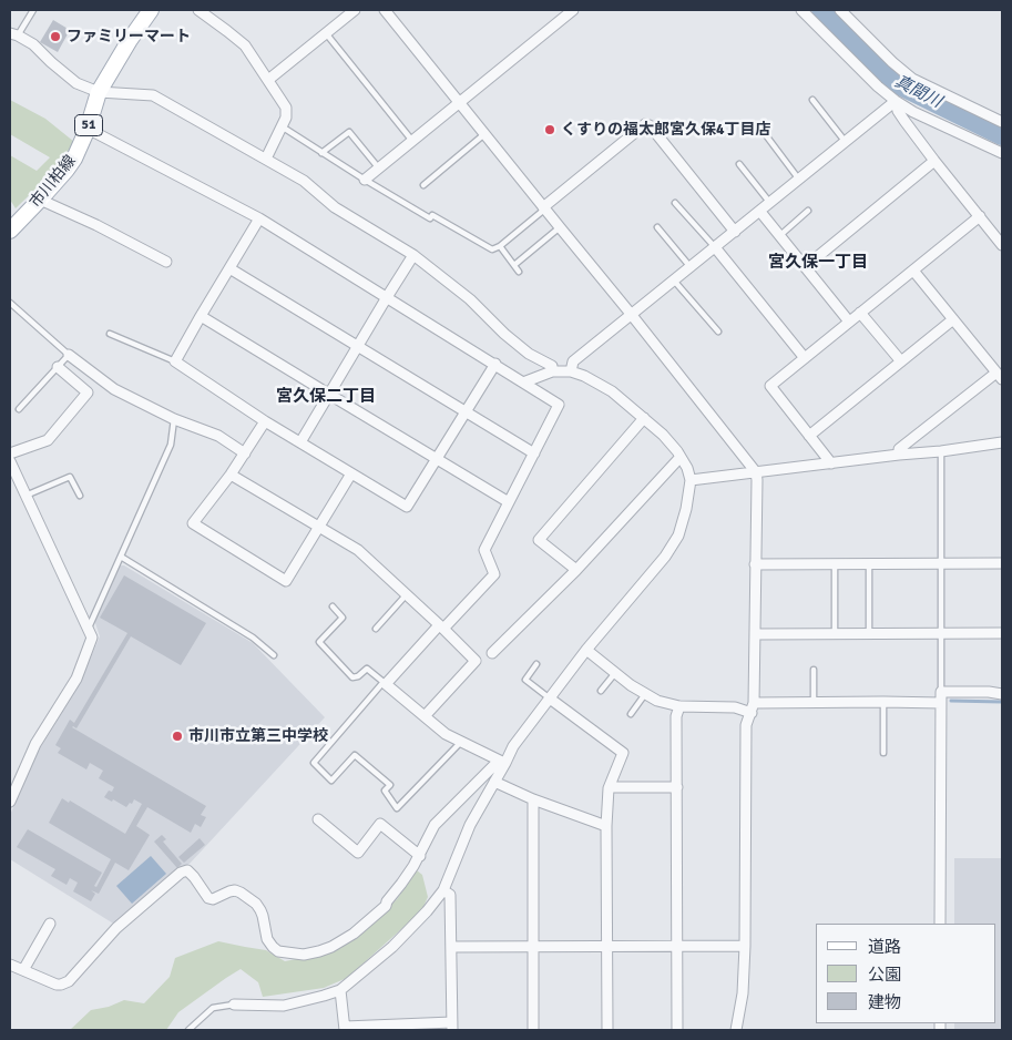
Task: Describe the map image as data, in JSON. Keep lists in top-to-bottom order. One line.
{"streets":{"main road":["51","市川柏線"]},"districts":["宮久保一丁目","宮久保二丁目"],"water":["真間川"],"places":["ファミリーマート","くすりの福太郎宮久保4丁目店","市川市立第三中学校"],"legend":["道路","公園","建物"]}
